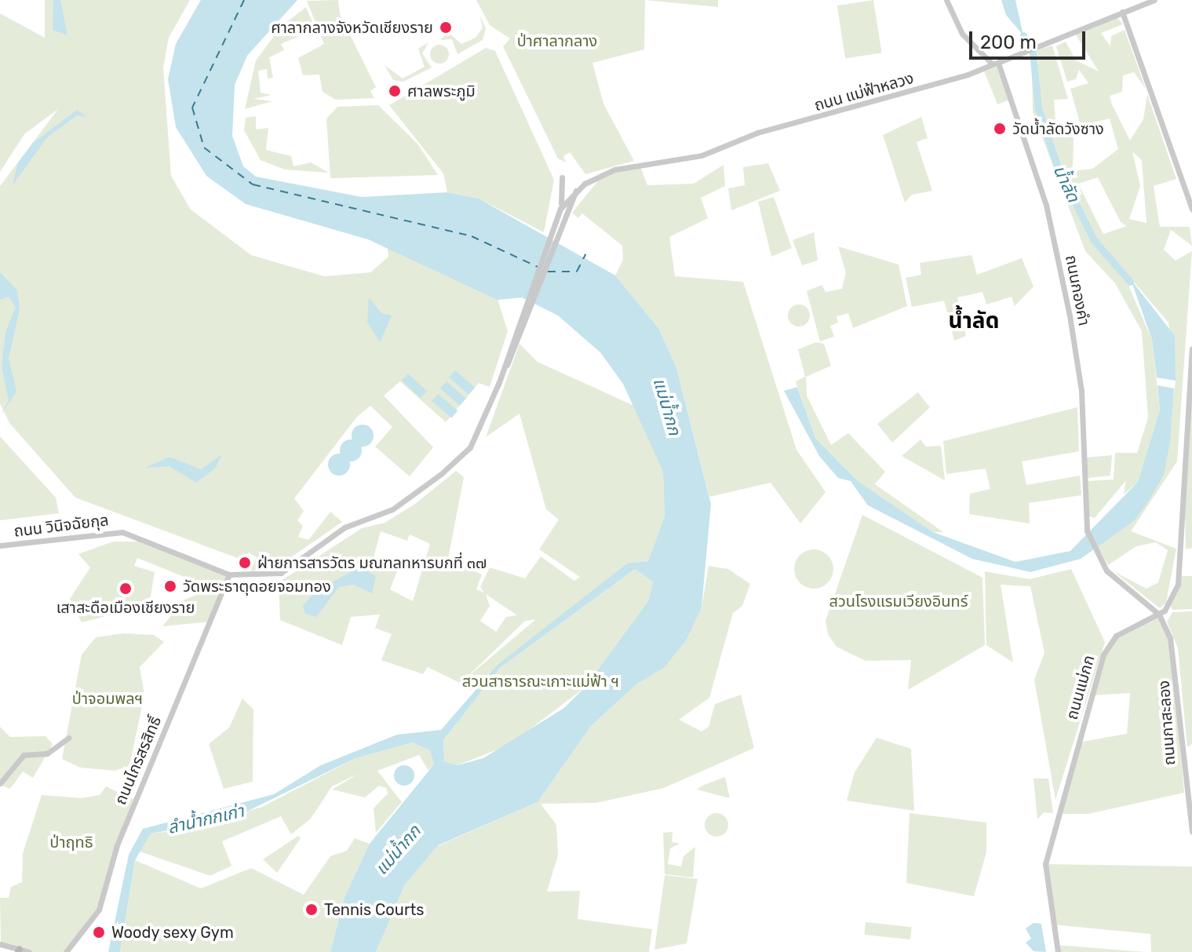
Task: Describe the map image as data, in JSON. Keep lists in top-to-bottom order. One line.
{"streets":{"street":["ถนน แม่ฟ้าหลวง","ถนนกองคำ","ถนน วินิจฉัยกุล","ถนนแม่กก","ถนนกาสะลอง","ถนนไกรสรสิทธิ์"]},"crossings":[["ถนน แม่ฟ้าหลวง","ถนนกองคำ"],["ถนน แม่ฟ้าหลวง","ถนน วินิจฉัยกุล"],["ถนน แม่ฟ้าหลวง","ถนนไกรสรสิทธิ์"],["ถนนกองคำ","ถนนแม่กก"],["ถนนกองคำ","ถนนกาสะลอง"],["ถนน วินิจฉัยกุล","ถนนไกรสรสิทธิ์"],["ถนนแม่กก","ถนนกาสะลอง"]],"districts":["น้ำลัด"],"water":["น้ำลัด","แม่น้ำกก","ลำน้ำกกเก่า"],"parks":["ป่าศาลากลาง","สวนโรงแรมเวียงอินทร์","สวนสาธารณะเกาะแม่ฟ้า ฯ","ป่าจอมพลฯ","ป่าฤทธิ"],"places":["ศาลากลางจังหวัดเชียงราย","ศาลพระภูมิ","วัดน้ำลัดวังซาง","ฝ่ายการสารวัตร มณฑลทหารบกที่ ๓๗","วัดพระธาตุดอยจอมทอง","เสาสะดือเมืองเชียงราย","Tennis Courts","Woody sexy Gym"],"scale_bar":"200 m"}
